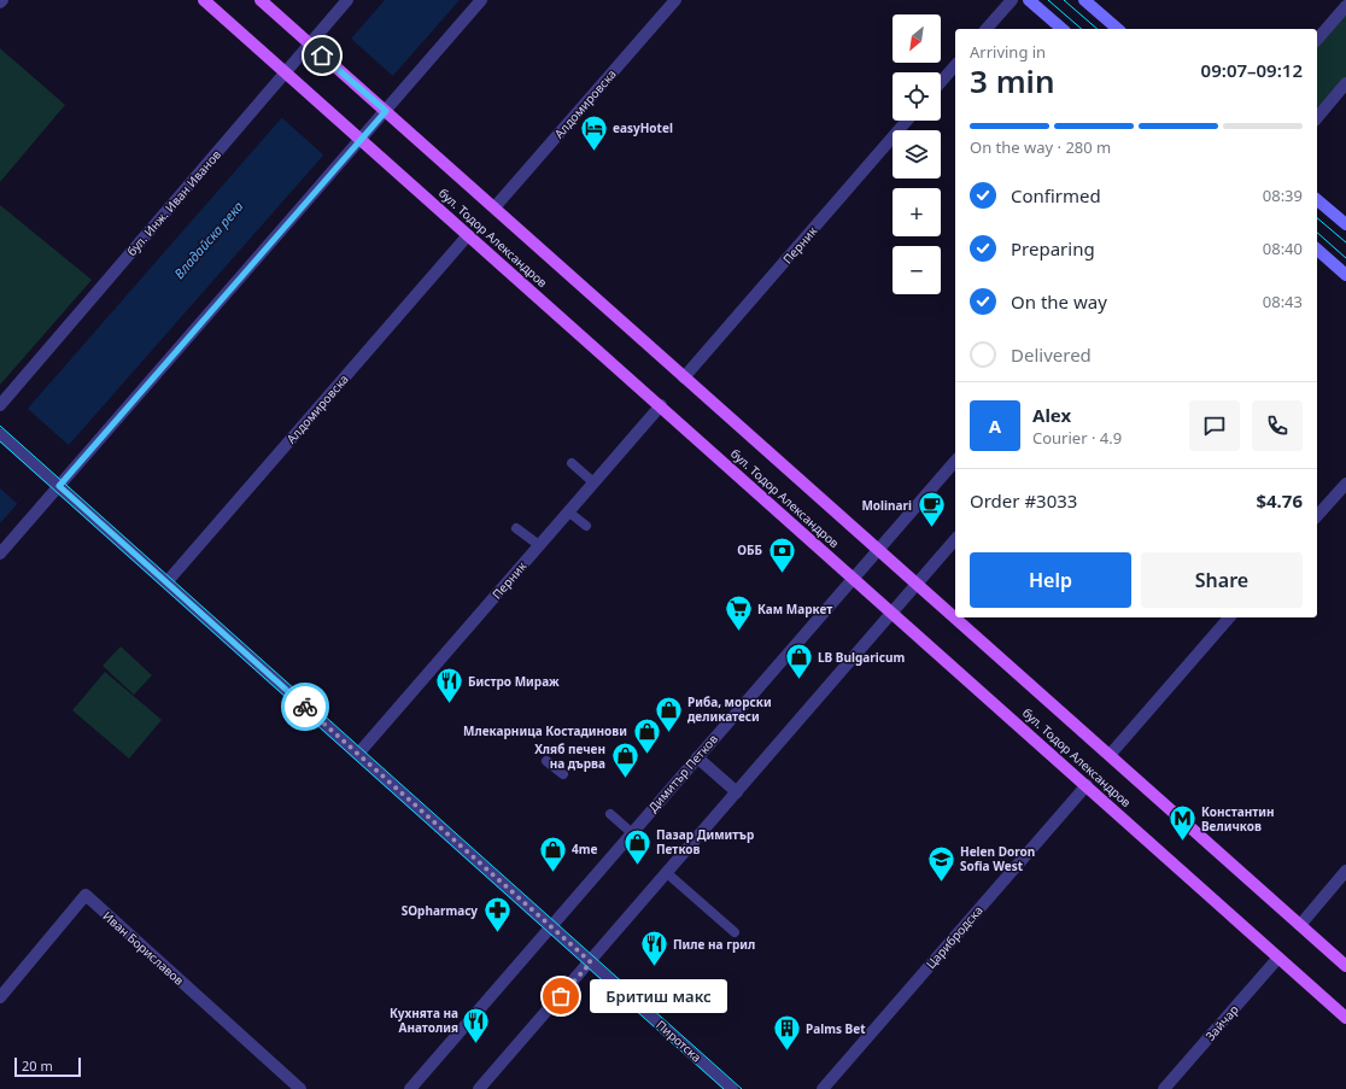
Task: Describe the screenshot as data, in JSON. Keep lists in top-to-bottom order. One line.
{"streets":{"main road":["бул. Тодор Александров"],"street":["Алдомировска","бул. Инж. Иван Иванов","Перник","Димитър Петков","Царибродска","Иван Бориславов","Зайчар","Пиротска"]},"crossings":[["Алдомировска","бул. Тодор Александров"],["Алдомировска","Пиротска"],["бул. Инж. Иван Иванов","бул. Тодор Александров"],["бул. Тодор Александров","Перник"],["бул. Тодор Александров","Димитър Петков"],["бул. Тодор Александров","Царибродска"],["бул. Тодор Александров","Зайчар"],["Перник","Пиротска"],["Димитър Петков","Пиротска"]],"water":["Владайска река"],"places":{"hotel":["easyHotel"],"cafe":["Molinari"],"bank":["ОББ"],"supermarket":["Кам Маркет"],"shop":["LB Bulgaricum","Риба, морски деликатеси","Млекарница Костадинови","Хляб печен на дърва","Пазар Димитър Петков","4me"],"restaurant":["Бистро Мираж","Пиле на грил","Кухнята на Анатолия"],"metro station":["Константин Величков"],"school or university":["Helen Doron Sofia West"],"pharmacy":["SOpharmacy"],"other":["Бритиш макс"],"building":["Palms Bet"]},"scale_bar":"20 m","north":"bottom left","page":{"map_buttons":["+","−"],"heading":["3 min","Arriving in","09:07–09:12"],"panel":["Alex","Courier · 4.9","Order #3033","$4.76"],"bar":"On the way · 280 m","list":[["Confirmed","08:39"],["Preparing","08:40"],["On the way","08:43"],"Delivered"],"round":"A","buttons":["Help","Share"],"bubble":"Бритиш макс","scale":"20 m"}}
